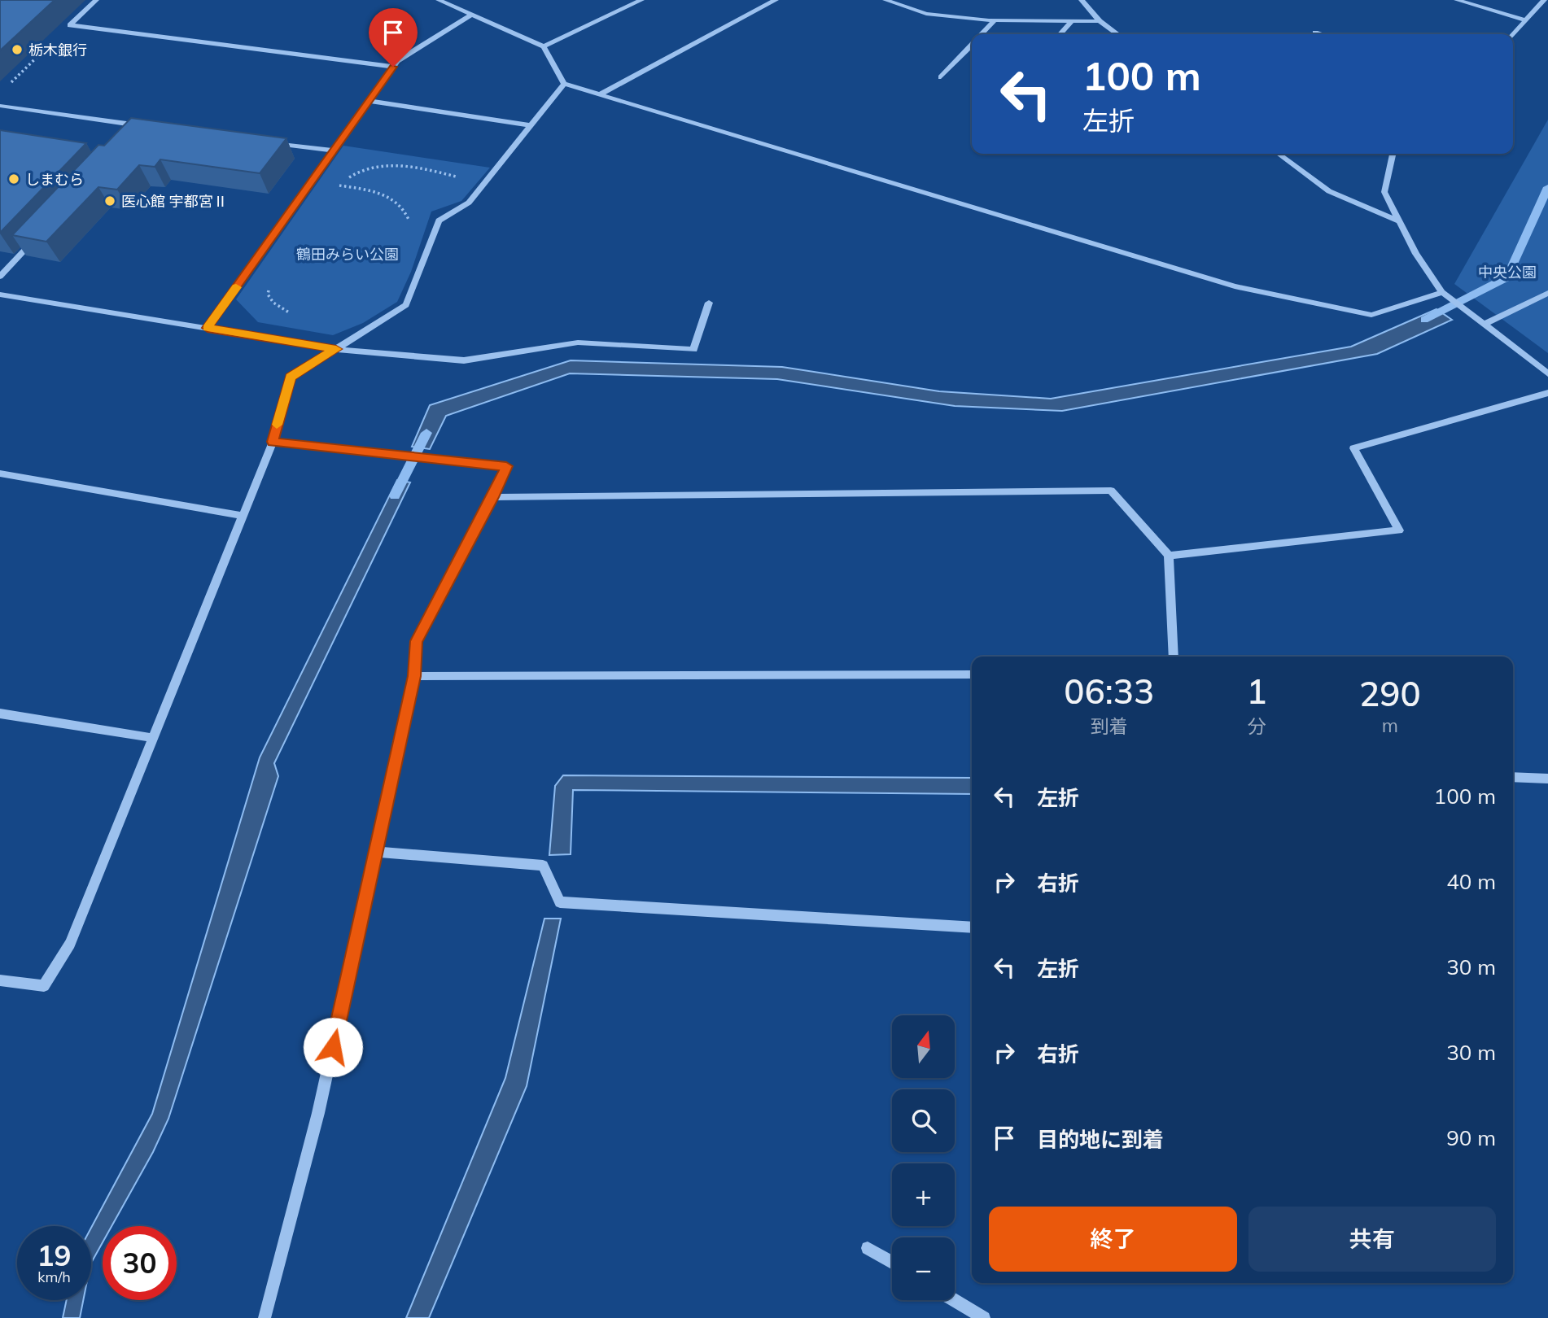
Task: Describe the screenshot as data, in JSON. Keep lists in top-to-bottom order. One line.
{"parks":["鶴田みらい公園","中央公園"],"places":["栃木銀行","しまむら","医心館 宇都宮Ⅱ"],"north":"top","page":{"turn":["100 m","左折"],"eta":["06:33","到着","1","分","290","m"],"list":[{"name":"左折","value":"100 m"},{"name":"右折","value":"40 m"},{"name":"左折","value":"30 m"},{"name":"右折","value":"30 m"},{"name":"目的地に到着","value":"90 m"}],"map_buttons":["+","−"],"buttons":["終了","共有"],"speed":"19 km/h","limit":"30"}}
